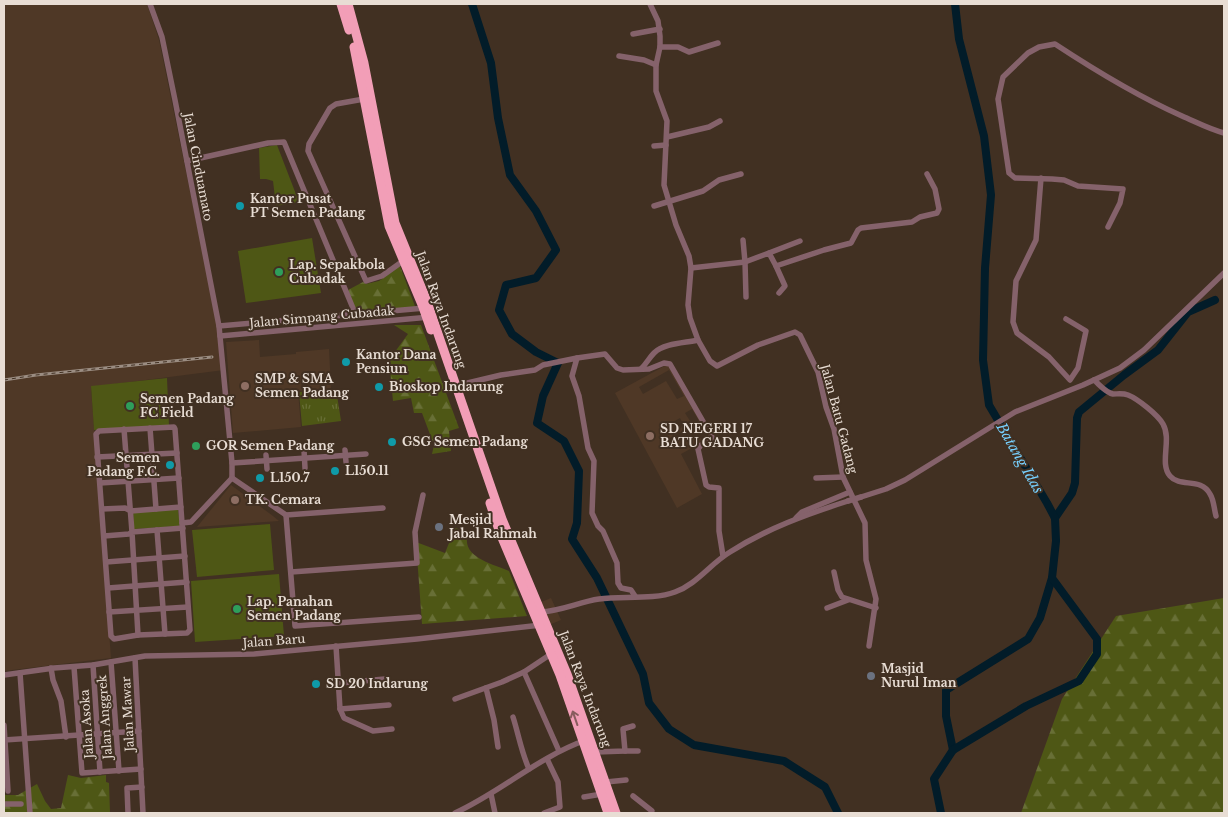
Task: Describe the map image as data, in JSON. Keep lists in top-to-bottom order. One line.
{"streets":{"highway":["Jalan Raya Indarung"],"street":["Jalan Cinduamato","Jalan Simpang Cubadak","Jalan Batu Gadang","Jalan Baru","Jalan Mawar","Jalan Anggrek","Jalan Asoka"]},"crossings":[["Jalan Cinduamato","Jalan Simpang Cubadak"],["Jalan Raya Indarung","Jalan Simpang Cubadak"],["Jalan Raya Indarung","Jalan Baru"],["Jalan Baru","Jalan Mawar"],["Jalan Baru","Jalan Anggrek"],["Jalan Baru","Jalan Asoka"],["Jalan Mawar","Jalan Asoka"],["Jalan Anggrek","Jalan Asoka"]],"water":["Batang Idas"],"places":["Kantor Pusat PT Semen Padang","Lap. Sepakbola Cubadak","Kantor Dana Pensiun","SMP & SMA Semen Padang","Bioskop Indarung","Semen Padang FC Field","SD NEGERI 17 BATU GADANG","GSG Semen Padang","GOR Semen Padang","Semen Padang F.C.","L150.11","L150.7","TK. Cemara","Mesjid Jabal Rahmah","Lap. Panahan Semen Padang","Masjid Nurul Iman","SD 20 Indarung"]}
